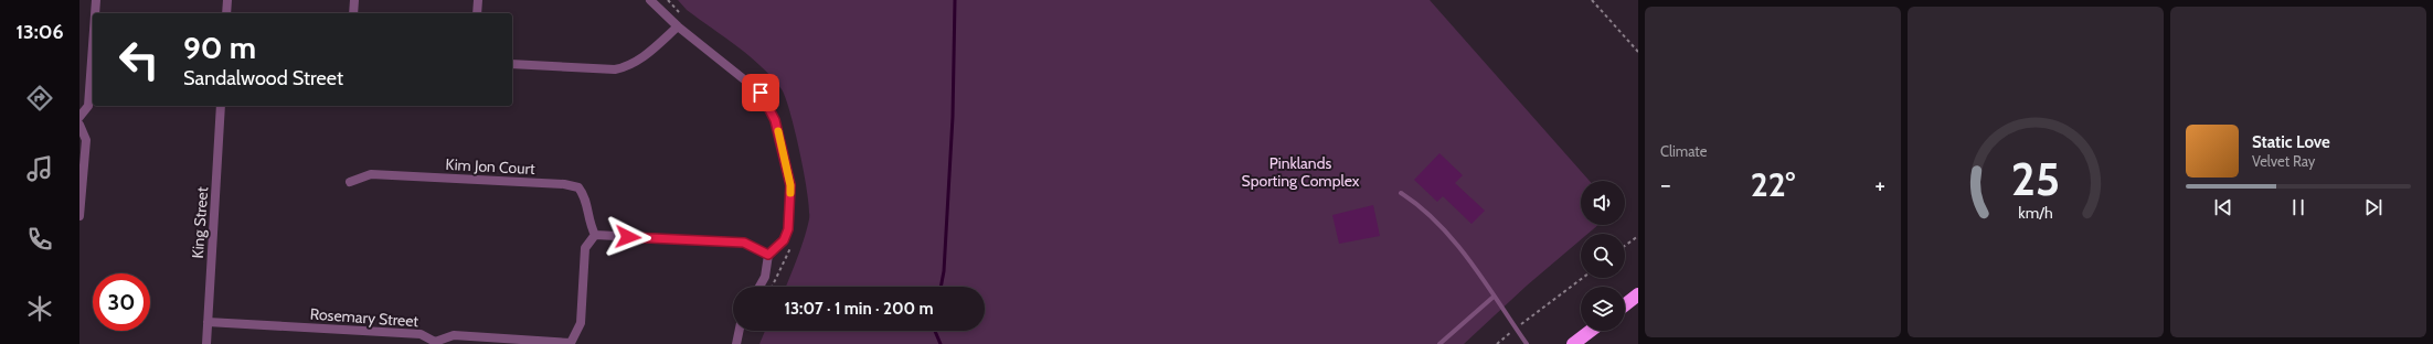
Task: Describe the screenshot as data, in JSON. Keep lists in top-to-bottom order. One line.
{"streets":{"street":["Kim Jon Court","King Street","Rosemary Street"]},"crossings":[["King Street","Rosemary Street"]],"parks":["Pinklands Sporting Complex"],"page":{"tabs":"13:06","tile":"Climate","turn":["90 m","Sandalwood Street"],"song":["Static Love","Velvet Ray"],"heat":["−","22°","+"],"limit":"30","trip":"13:07 · 1 min · 200 m","gauge":["25","km/h"]}}
